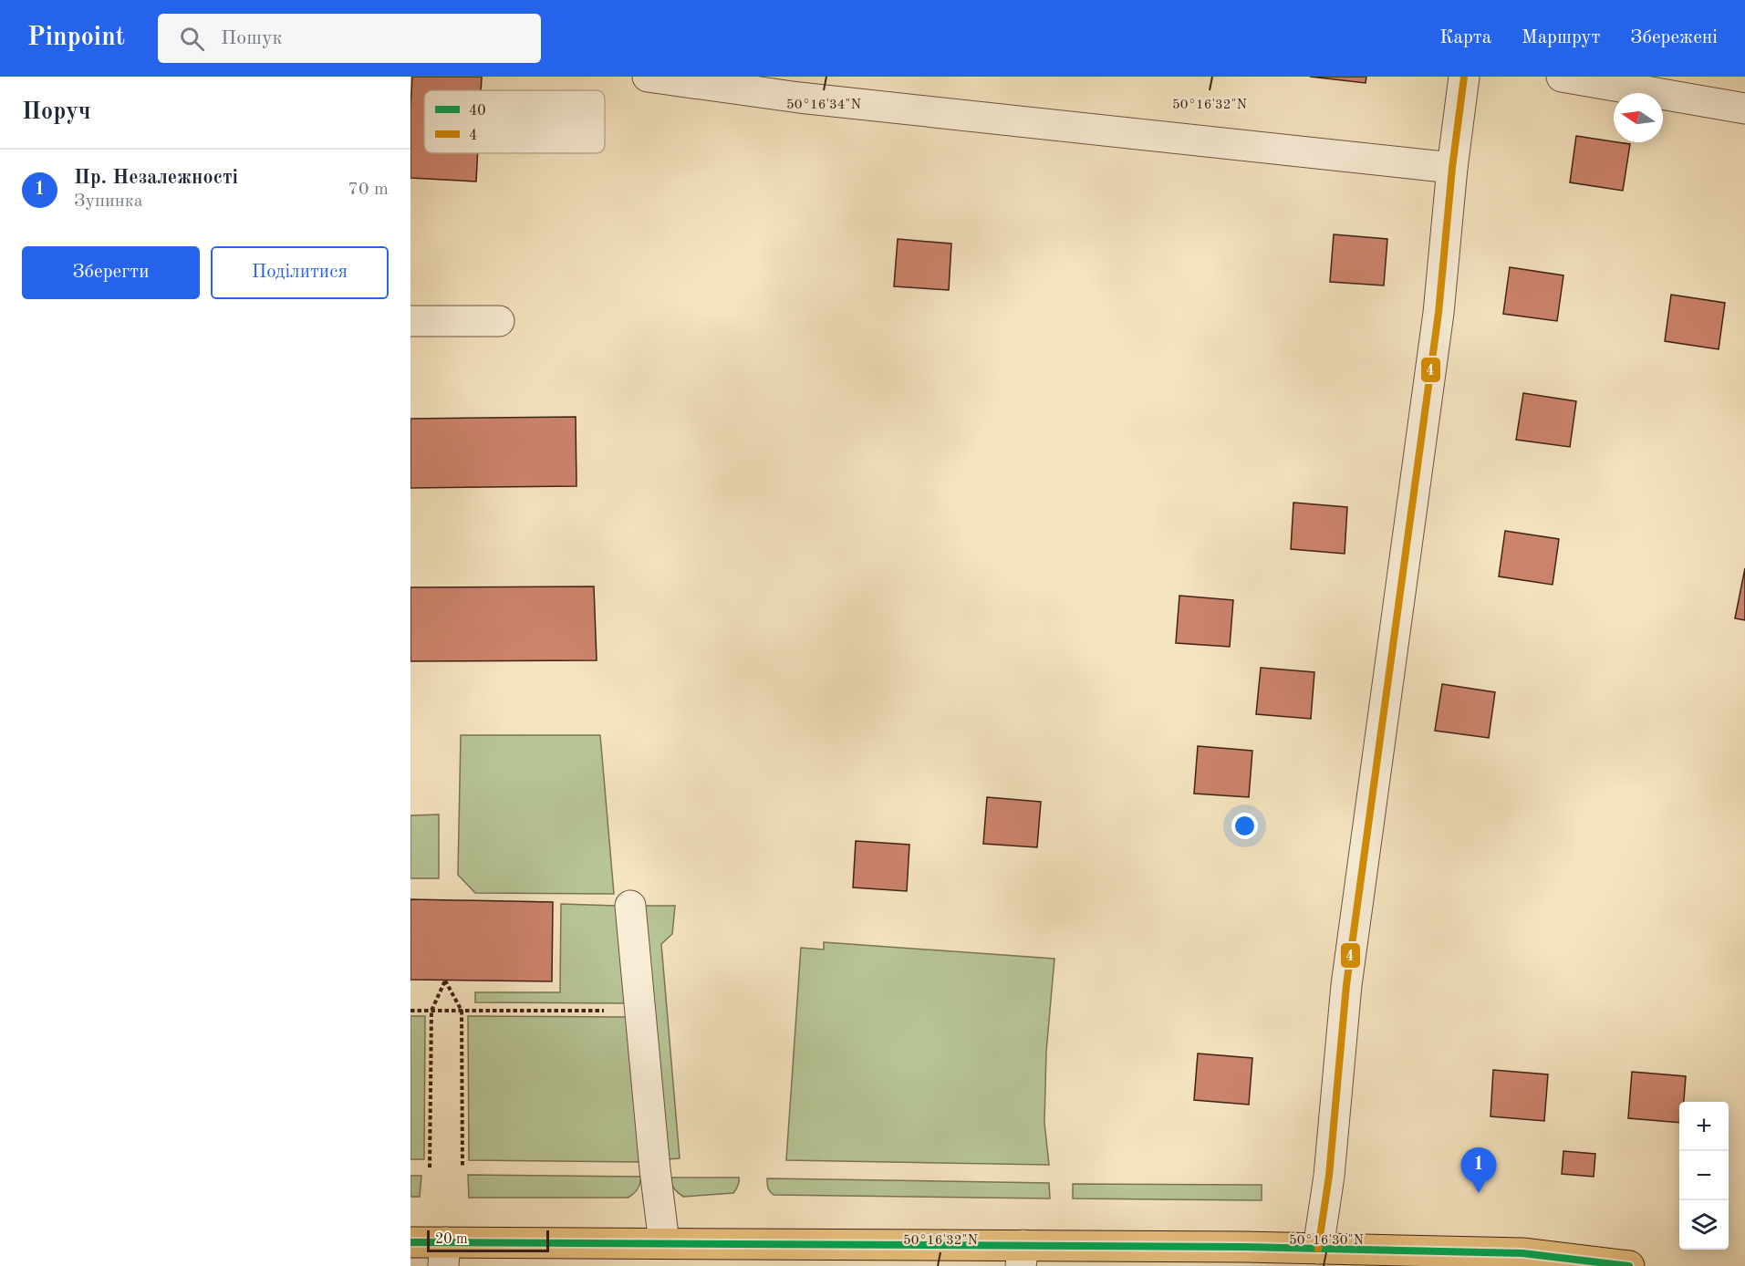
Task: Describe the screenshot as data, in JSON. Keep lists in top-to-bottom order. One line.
{"lines":["transit line 4","transit line 40"],"legend":["40","4"],"scale_bar":"20 m","north":"left","page":{"header":"Pinpoint","search":"Пошук","nav":["Карта","Маршрут","Збережені"],"heading":"Поруч","list":[{"mark":"1","name":"Пр. Незалежності","note":"Зупинка","value":"70 m"}],"buttons":["Зберегти","Поділитися"],"map_buttons":["+","−"],"pins":"1","scale":"20 m"},"coordinates":["50°16'34\"N","50°16'32\"N","50°16'30\"N"]}
